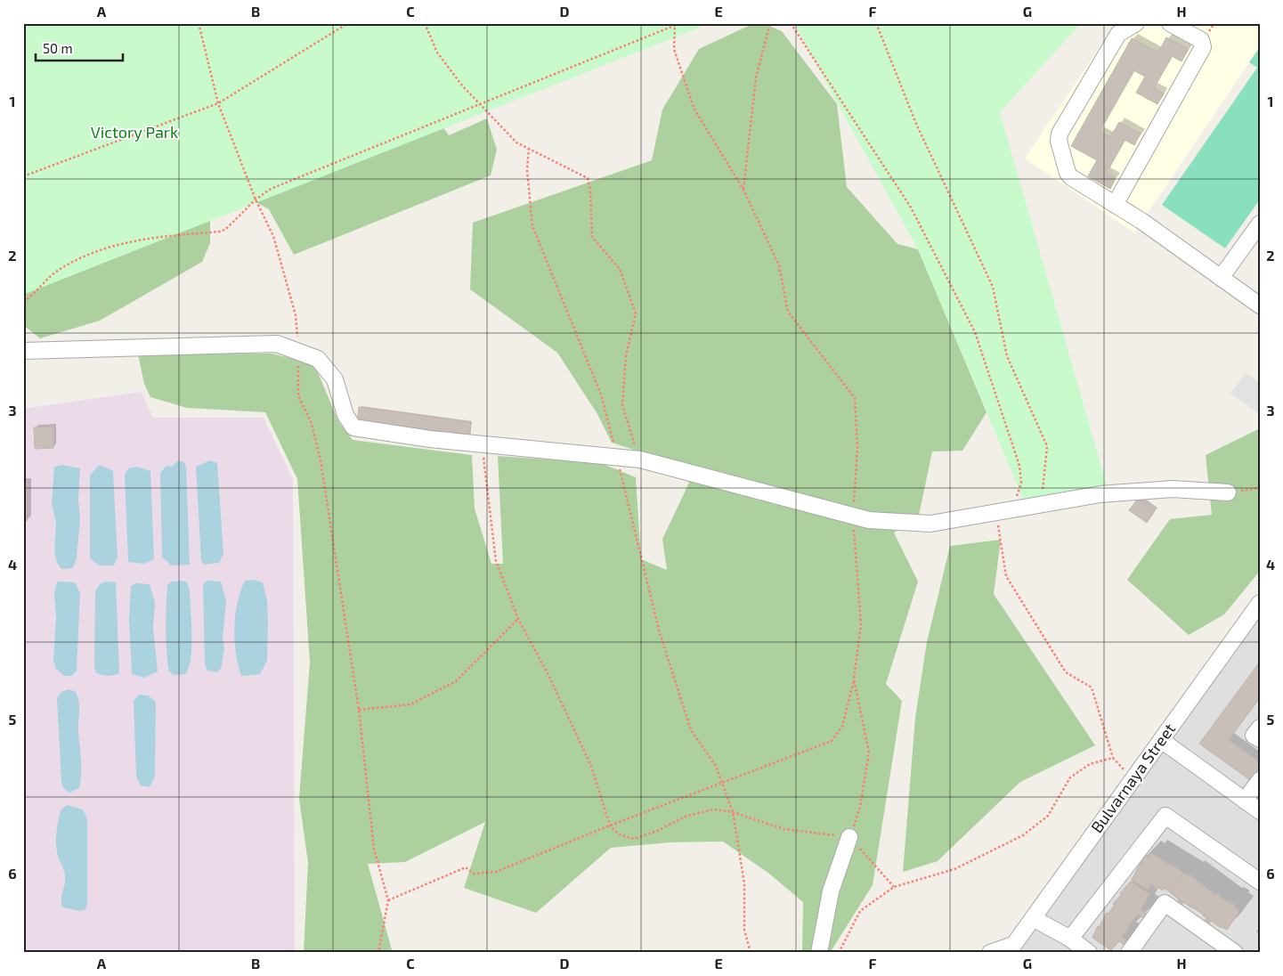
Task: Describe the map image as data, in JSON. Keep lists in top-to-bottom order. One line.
{"streets":{"street":["Bulvarnaya Street"]},"parks":["Victory Park"],"scale_bar":"50 m","grid":{"columns":["A","B","C","D","E","F","G","H"],"rows":["1","2","3","4","5","6"]}}
